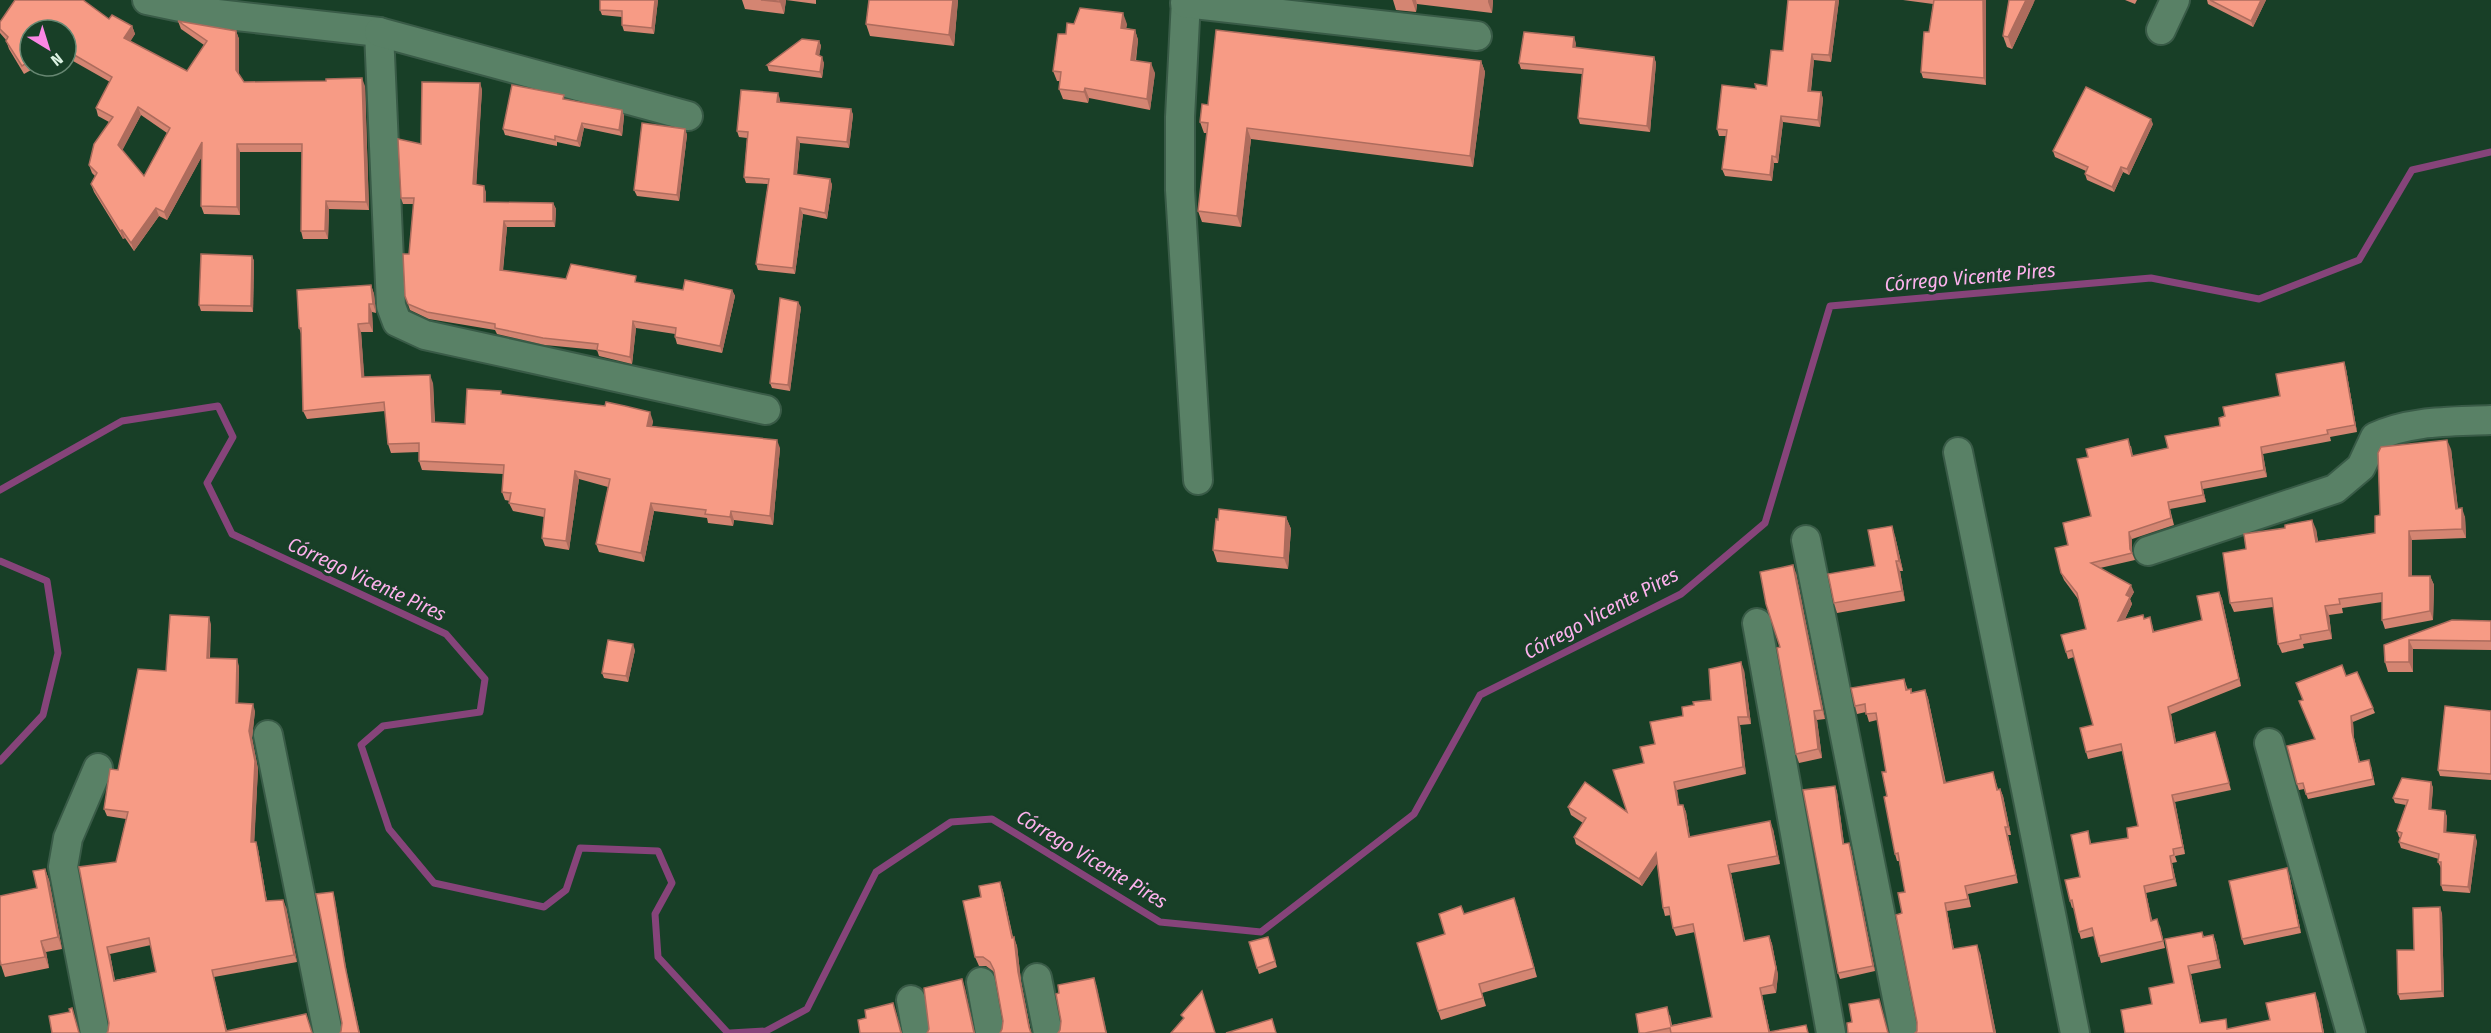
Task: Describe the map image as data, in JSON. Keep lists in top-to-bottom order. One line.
{"water":["Córrego Vicente Pires"],"north":"bottom right"}
